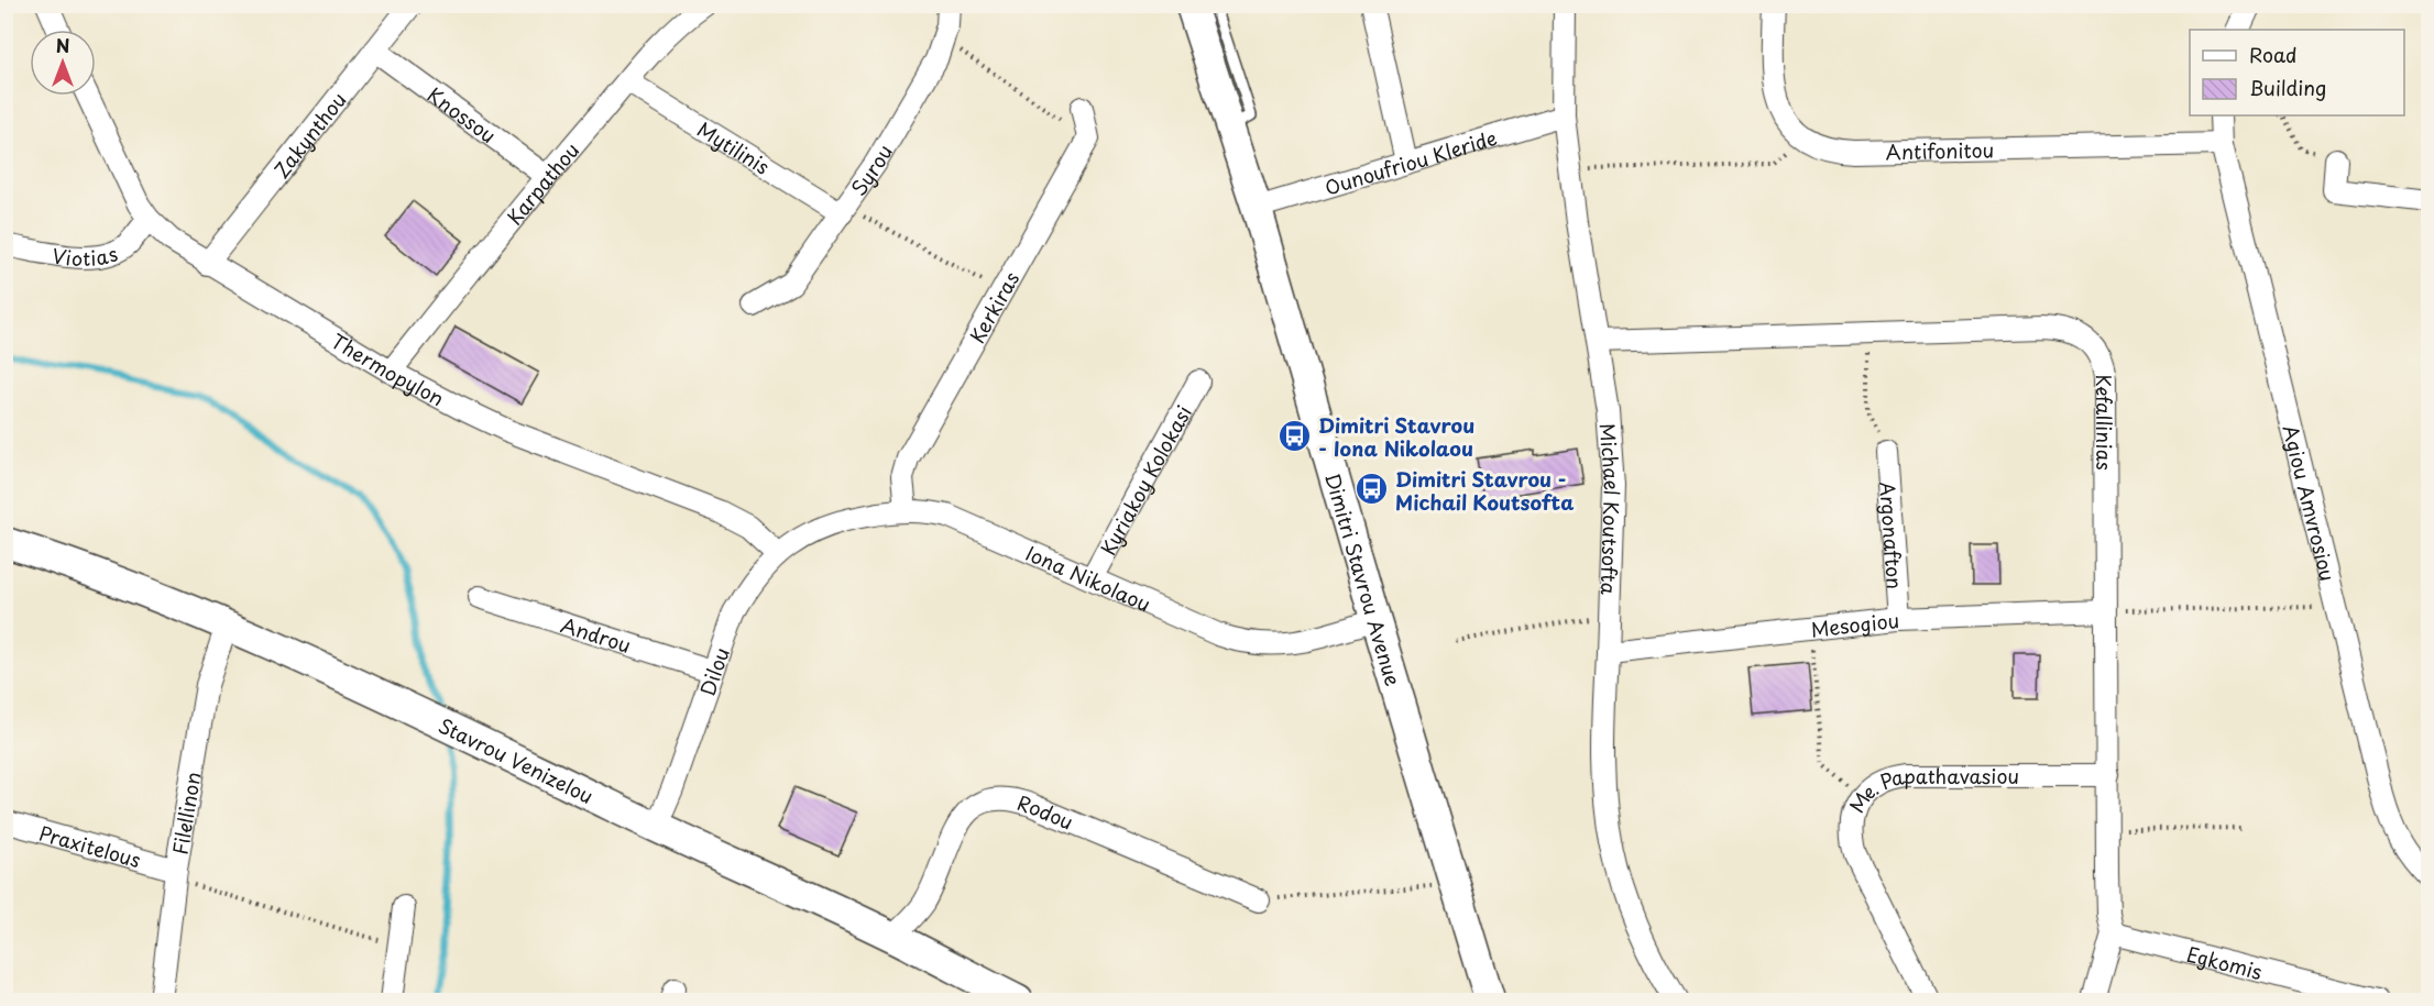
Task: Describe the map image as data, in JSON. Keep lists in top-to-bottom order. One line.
{"streets":{"street":["Knossou","Zakynthou","Mytilinis","Antifonitou","Ounoufriou Kleride","Syrou","Karpathou","Viotias","Kerkiras","Thermopylon","Kefallinias","Kyriakoy Kolokasi","Agiou Amvrosiou","Michael Koutsofta","Argonafton","Iona Nikolaou","Dimitri Stavrou Avenue","Mesogiou","Androu","Dilou","Stavrou Venizelou","Me. Papathavasiou","Filellinon","Rodou","Praxitelous","Egkomis"]},"crossings":[["Knossou","Zakynthou"],["Knossou","Karpathou"],["Zakynthou","Thermopylon"],["Mytilinis","Syrou"],["Mytilinis","Karpathou"],["Antifonitou","Agiou Amvrosiou"],["Ounoufriou Kleride","Michael Koutsofta"],["Ounoufriou Kleride","Dimitri Stavrou Avenue"],["Karpathou","Thermopylon"],["Viotias","Thermopylon"],["Kerkiras","Iona Nikolaou"],["Thermopylon","Dilou"],["Kefallinias","Michael Koutsofta"],["Kefallinias","Mesogiou"],["Kefallinias","Me. Papathavasiou"],["Kefallinias","Egkomis"],["Kyriakoy Kolokasi","Iona Nikolaou"],["Michael Koutsofta","Mesogiou"],["Argonafton","Mesogiou"],["Iona Nikolaou","Dimitri Stavrou Avenue"],["Iona Nikolaou","Dilou"],["Androu","Dilou"],["Dilou","Stavrou Venizelou"],["Stavrou Venizelou","Filellinon"],["Stavrou Venizelou","Rodou"],["Filellinon","Praxitelous"]],"places":{"bus stop":["Dimitri Stavrou - Iona Nikolaou","Dimitri Stavrou - Michail Koutsofta"]},"legend":["Road","Building"],"north":"top"}
